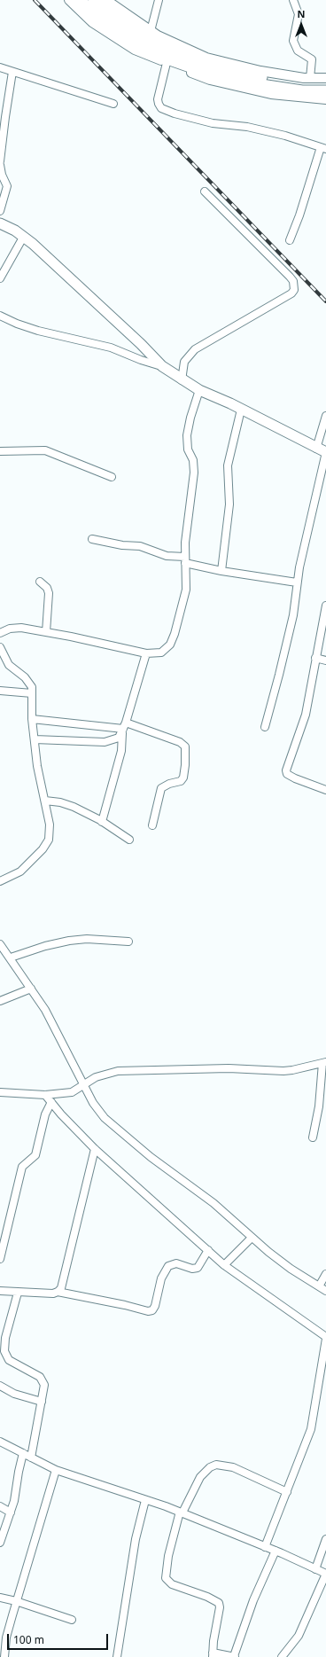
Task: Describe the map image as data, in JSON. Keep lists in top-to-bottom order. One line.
{"scale_bar":"100 m","north":"top"}
